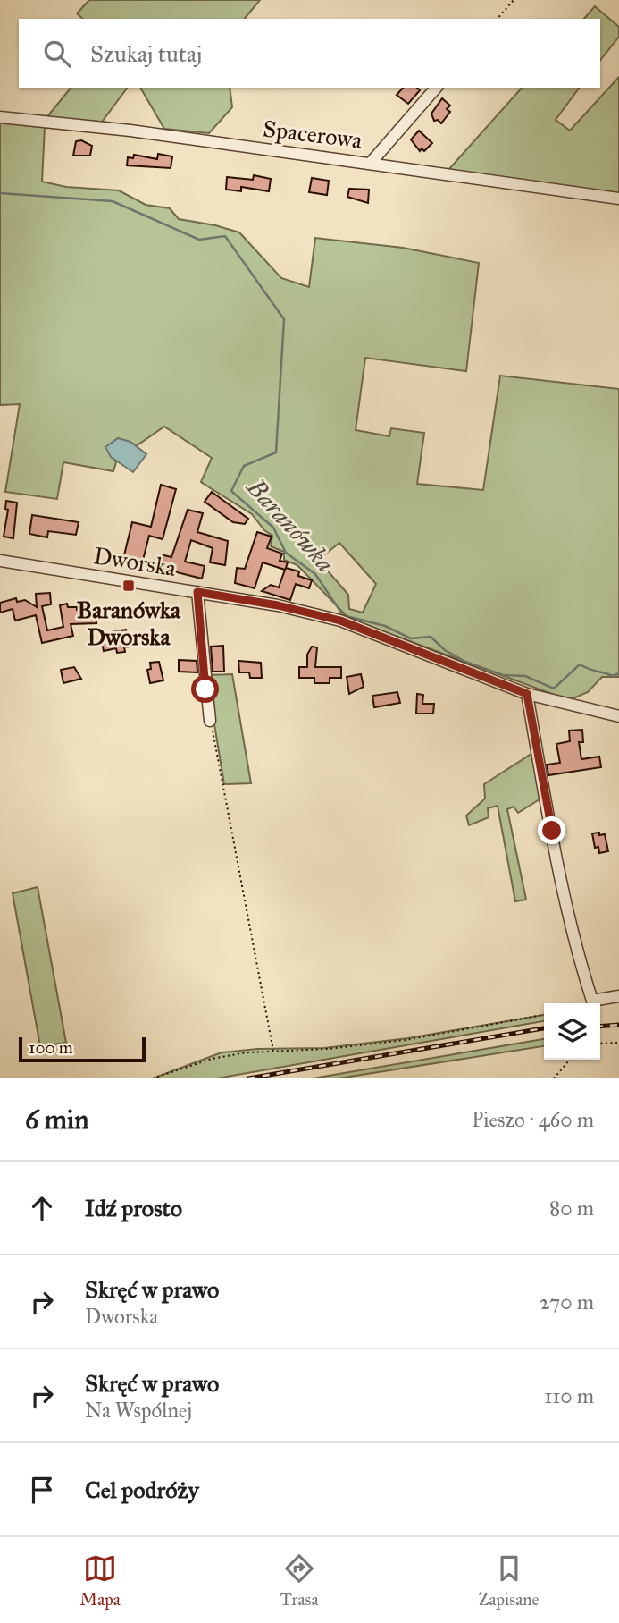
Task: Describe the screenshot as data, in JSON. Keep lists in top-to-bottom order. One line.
{"streets":{"street":["Spacerowa","Dworska"]},"water":["Baranówka"],"places":{"transit":["Baranówka Dworska"]},"scale_bar":"100 m","page":{"search":"Szukaj tutaj","scale":"100 m","heading":["6 min","Pieszo · 460 m"],"list":[["Idź prosto","80 m"],["Skręć w prawo","Dworska","270 m"],["Skręć w prawo","Na Wspólnej","110 m"],"Cel podróży"],"nav":["Mapa","Trasa","Zapisane"]}}
